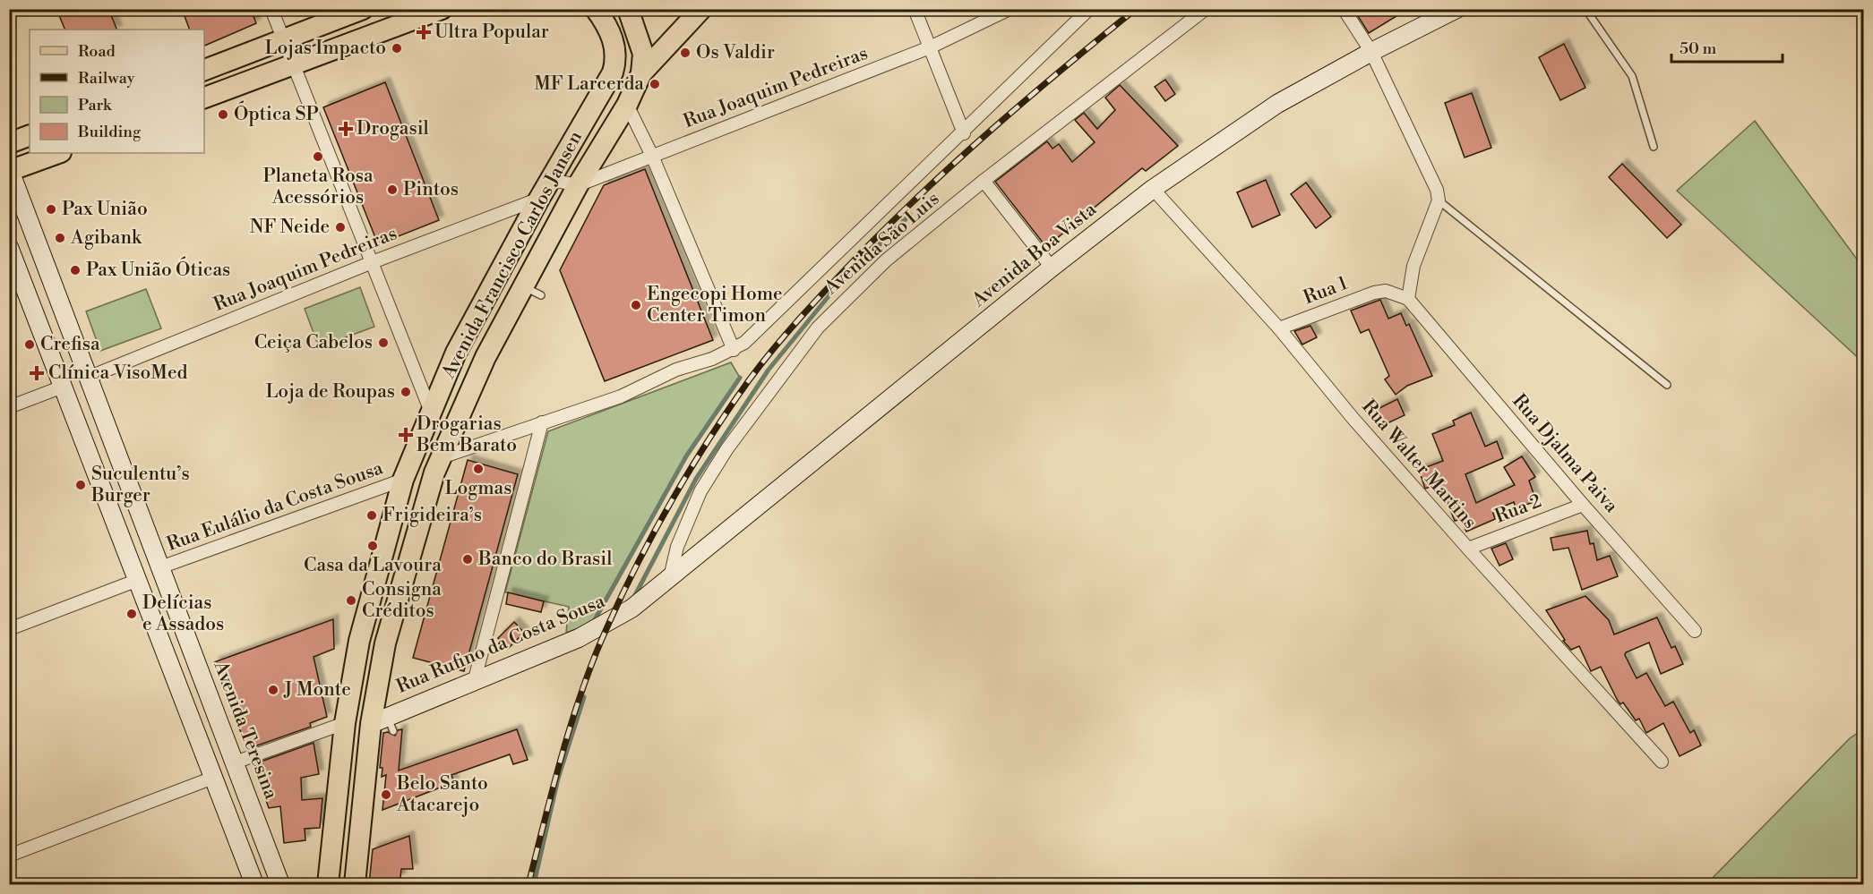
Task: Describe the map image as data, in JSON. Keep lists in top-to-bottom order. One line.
{"streets":{"main road":["Avenida Francisco Carlos Jansen","Avenida Boa Vista","Rua Rufino da Costa Sousa","Avenida Teresina"],"street":["Rua Joaquim Pedreiras","Avenida São Luis","Rua 1","Rua Djalma Paiva","Rua Walter Martins","Rua Eulálio da Costa Sousa","Rua 2"]},"crossings":[["Rua Joaquim Pedreiras","Avenida Francisco Carlos Jansen"],["Rua Joaquim Pedreiras","Avenida Teresina"],["Avenida São Luis","Avenida Francisco Carlos Jansen"],["Avenida São Luis","Avenida Boa Vista"],["Avenida São Luis","Rua Rufino da Costa Sousa"],["Avenida Francisco Carlos Jansen","Rua Eulálio da Costa Sousa"],["Avenida Francisco Carlos Jansen","Rua Rufino da Costa Sousa"],["Avenida Boa Vista","Rua Walter Martins"],["Avenida Boa Vista","Rua Rufino da Costa Sousa"],["Rua 1","Rua Djalma Paiva"],["Rua 1","Rua Walter Martins"],["Rua Djalma Paiva","Rua 2"],["Rua Walter Martins","Rua 2"],["Rua Eulálio da Costa Sousa","Avenida Teresina"]],"places":{"health":["Ultra Popular","Drogasil","Clínica VisoMed","Drogarias Bem Barato"],"other":["Lojas Impacto","Os Valdir","MF Larcerda","Óptica SP","Planeta Rosa Acessórios","Pintos","Pax União","NF Neide","Agibank","Pax União Óticas","Engecopi Home Center Timon","Ceiça Cabelos","Crefisa","Loja de Roupas","Logmas","Suculentu’s Burger","Frigideira’s","Casa da Lavoura","Banco do Brasil","Consigna Créditos","Delícias e Assados","J Monte","Belo Santo Atacarejo"]},"legend":["Road","Railway","Park","Building"],"scale_bar":"50 m"}
